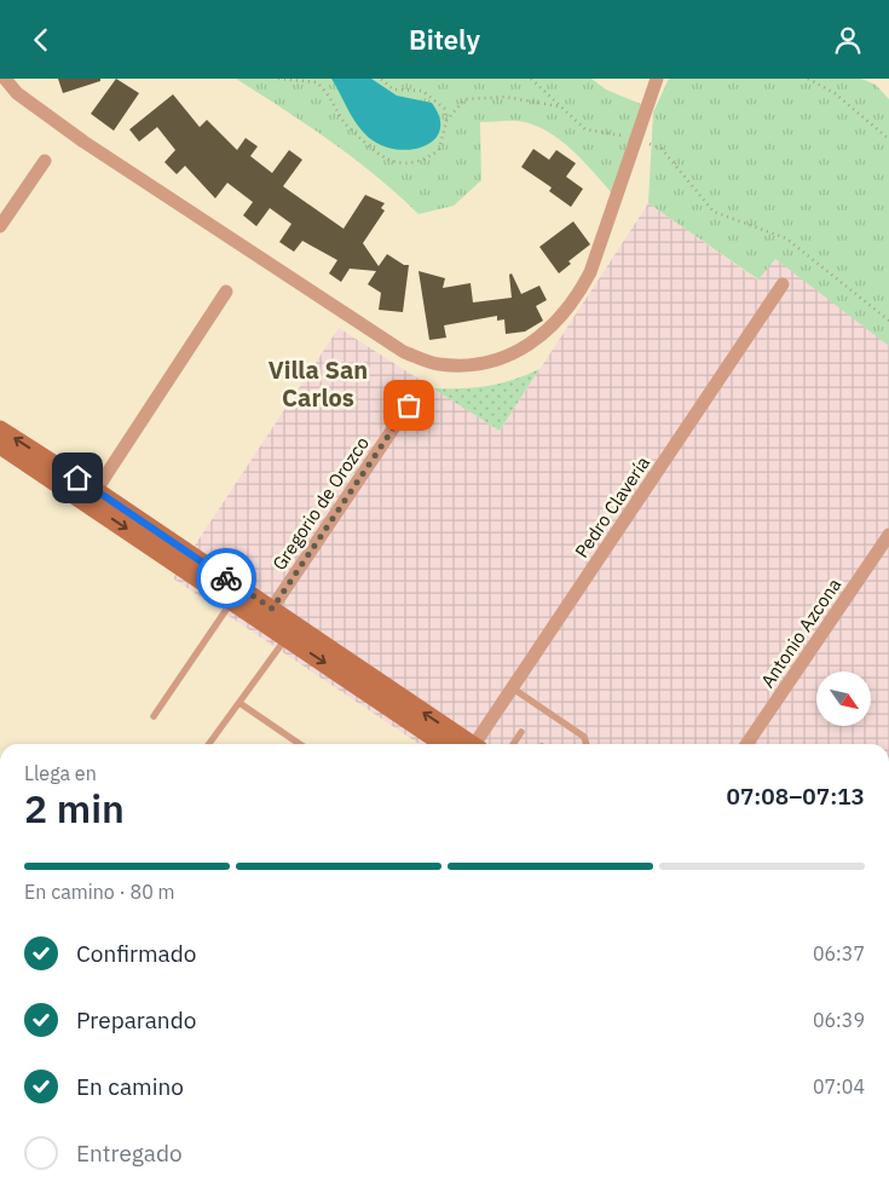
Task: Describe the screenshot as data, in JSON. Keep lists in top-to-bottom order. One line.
{"streets":{"street":["Gregorio de Orozco","Pedro Clavería","Antonio Azcona"]},"districts":["Villa San Carlos"],"north":"bottom right","page":{"header":"Bitely","heading":["2 min","Llega en","07:08–07:13"],"bar":"En camino · 80 m","list":[["Confirmado","06:37"],["Preparando","06:39"],["En camino","07:04"],"Entregado"]}}
